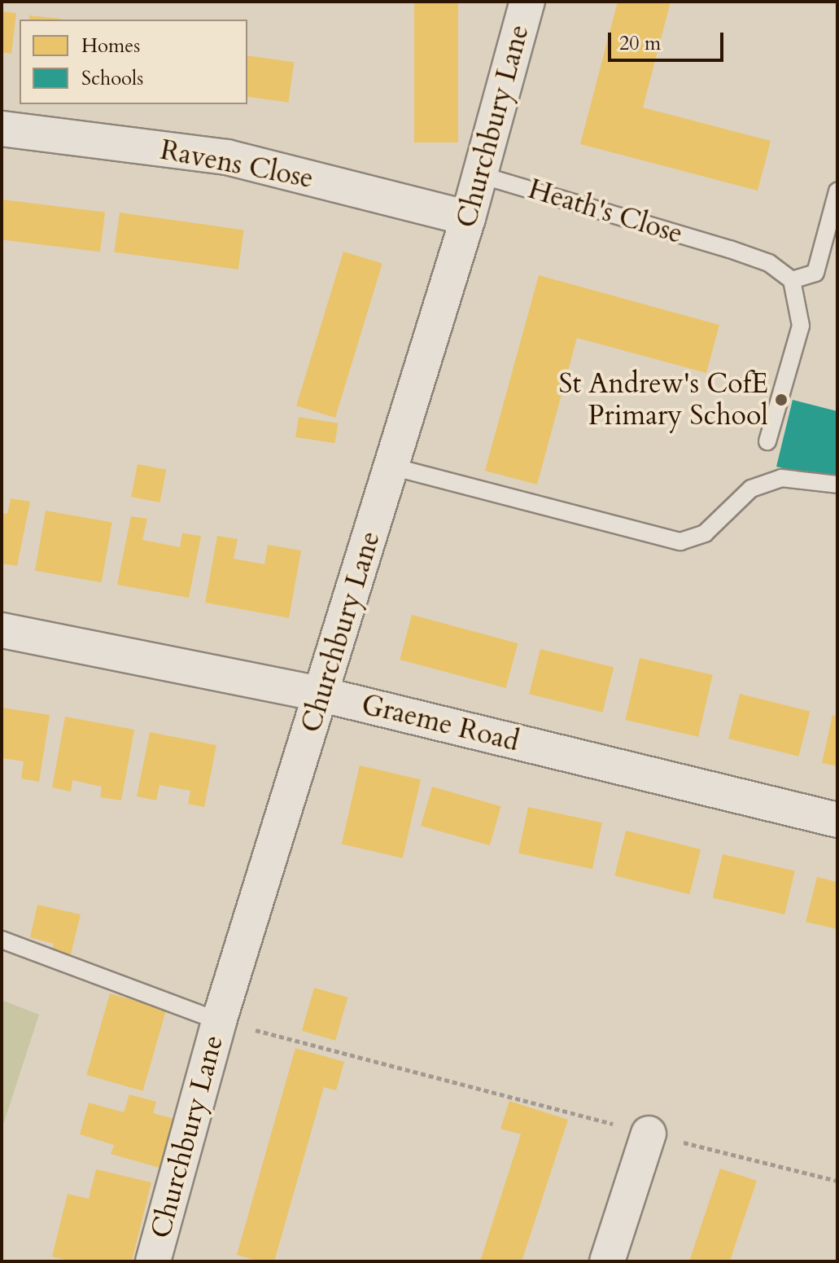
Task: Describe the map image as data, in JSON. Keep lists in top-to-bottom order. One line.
{"streets":{"street":["Churchbury Lane","Ravens Close","Graeme Road"],"lane":["Heath's Close"]},"crossings":[["Churchbury Lane","Ravens Close"],["Churchbury Lane","Heath's Close"],["Churchbury Lane","Graeme Road"]],"places":["St Andrew's CofE Primary School"],"legend":["Homes","Schools"],"scale_bar":"20 m"}
